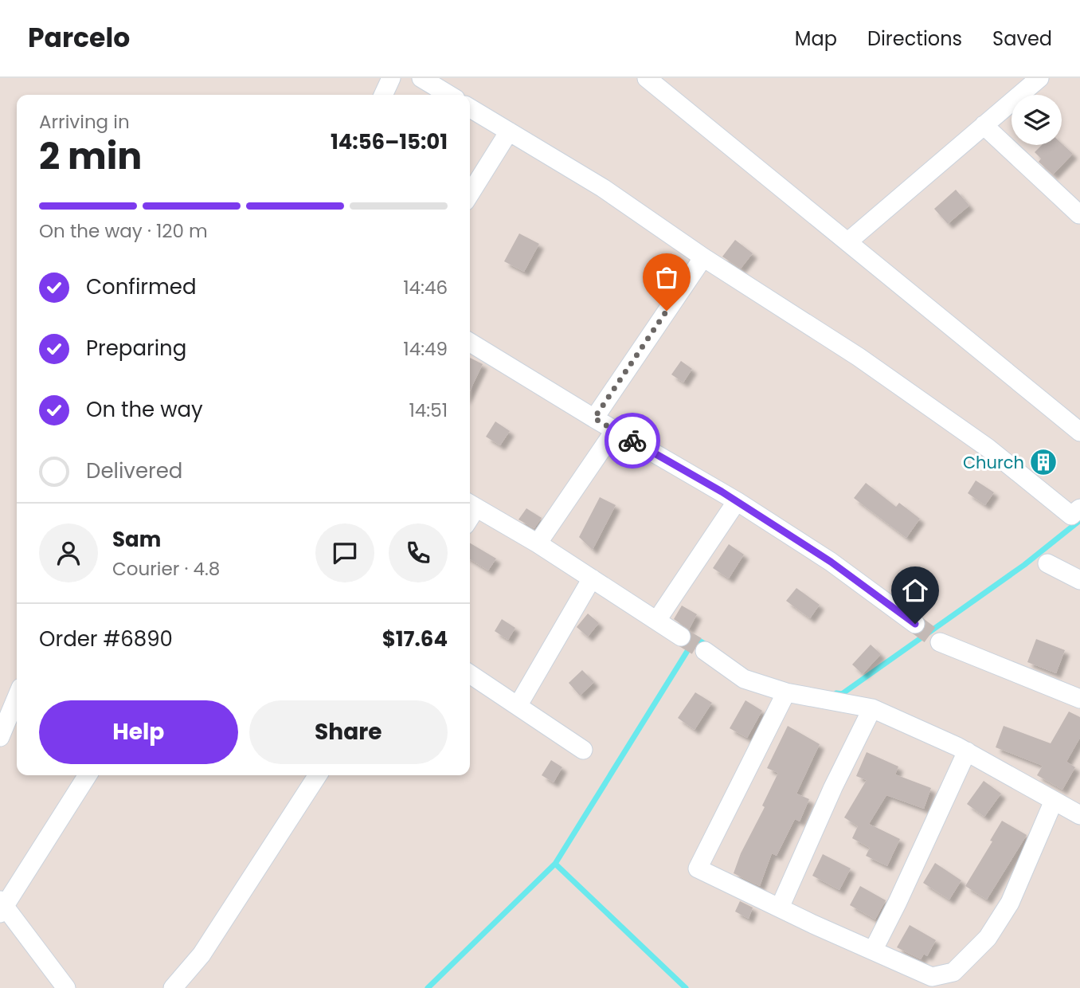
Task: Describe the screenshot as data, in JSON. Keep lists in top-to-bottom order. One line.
{"places":{"building":["Church"]},"page":{"header":"Parcelo","nav":["Map","Directions","Saved"],"heading":["2 min","Arriving in","14:56–15:01"],"panel":["Sam","Courier · 4.8","Order #6890","$17.64"],"bar":"On the way · 120 m","list":[["Confirmed","14:46"],["Preparing","14:49"],["On the way","14:51"],"Delivered"],"buttons":["Help","Share"]}}
